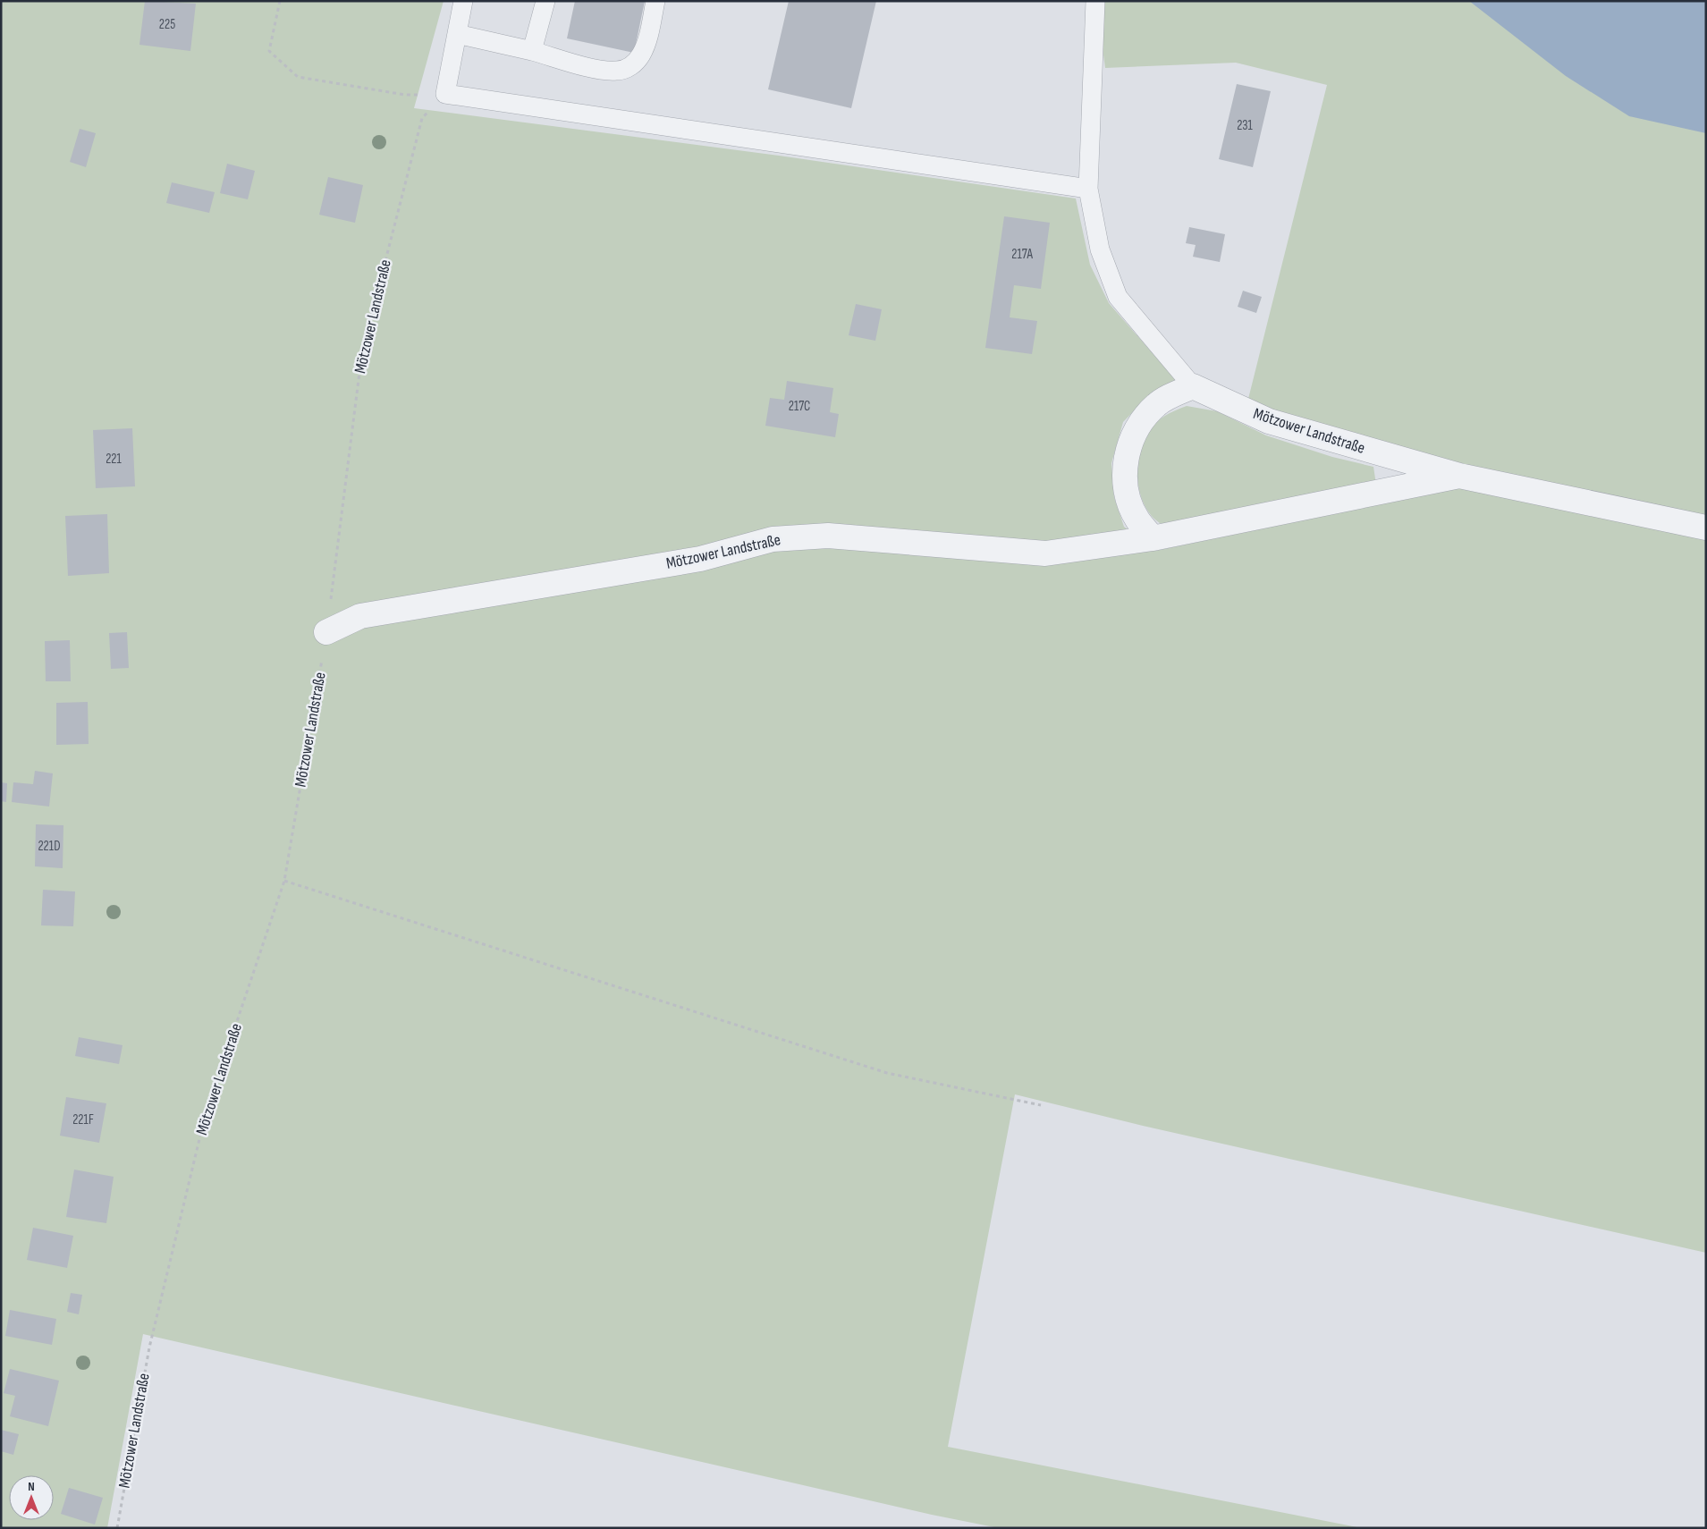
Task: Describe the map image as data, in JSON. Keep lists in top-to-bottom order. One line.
{"streets":{"street":["Mötzower Landstraße"]},"house_numbers":["225","231","217A","217C","221","221D","221F"],"north":"top"}
